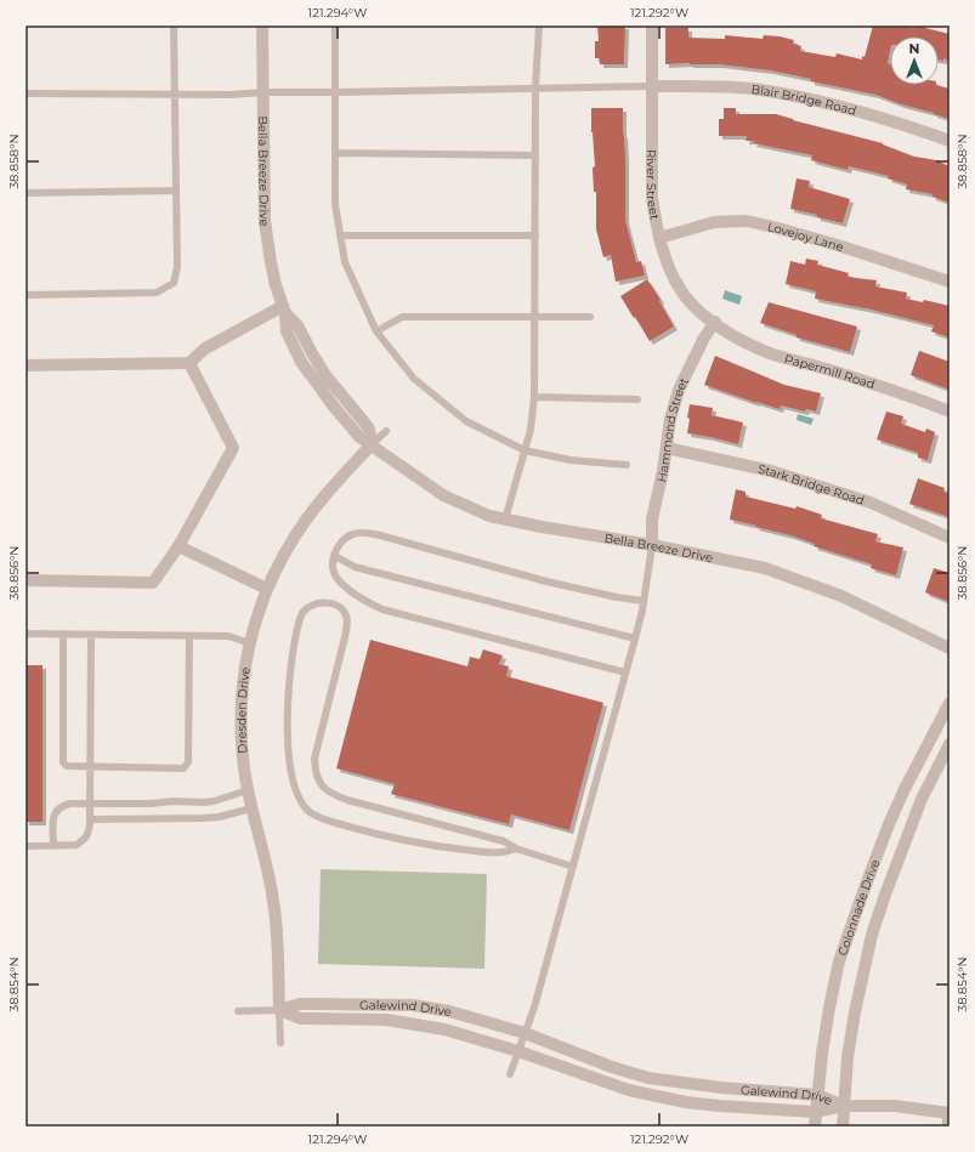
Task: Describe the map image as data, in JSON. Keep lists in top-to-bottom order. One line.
{"streets":{"street":["Blair Bridge Road","Bella Breeze Drive","River Street","Lovejoy Lane","Papermill Road","Hammond Street","Stark Bridge Road","Dresden Drive","Colonnade Drive","Galewind Drive"]},"crossings":[["Blair Bridge Road","River Street"],["Bella Breeze Drive","Hammond Street"],["Bella Breeze Drive","Dresden Drive"],["River Street","Lovejoy Lane"],["River Street","Papermill Road"],["River Street","Hammond Street"],["Papermill Road","Hammond Street"],["Hammond Street","Stark Bridge Road"],["Dresden Drive","Galewind Drive"],["Colonnade Drive","Galewind Drive"]],"north":"top","coordinates":["121.294°W","121.292°W","38.858°N","38.856°N","38.854°N"]}
